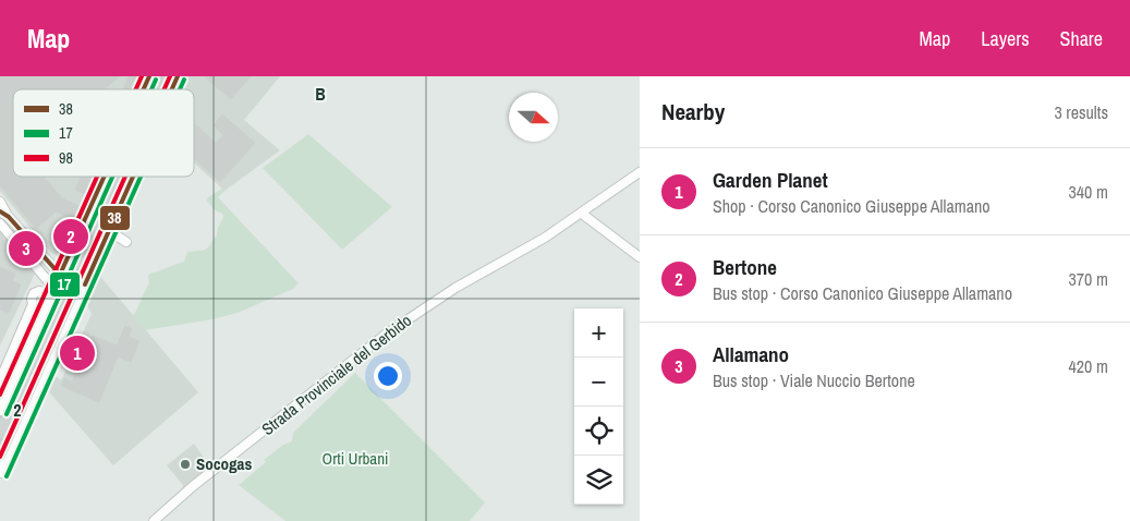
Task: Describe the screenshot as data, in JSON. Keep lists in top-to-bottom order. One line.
{"streets":{"street":["Strada Provinciale del Gerbido"]},"parks":["Orti Urbani"],"places":["Socogas"],"lines":["transit line 38","transit line 98","transit line 17"],"legend":["38","17","98"],"north":"right","page":{"header":"Map","nav":["Map","Layers","Share"],"heading":["Nearby","3 results"],"list":[{"mark":"1","name":"Garden Planet","note":"Shop · Corso Canonico Giuseppe Allamano","value":"340 m"},{"mark":"2","name":"Bertone","note":"Bus stop · Corso Canonico Giuseppe Allamano","value":"370 m"},{"mark":"3","name":"Allamano","note":"Bus stop · Viale Nuccio Bertone","value":"420 m"}],"pins":["2","3","1"],"map_buttons":["+","−"]},"grid":{"columns":["B"],"rows":["2"]}}
